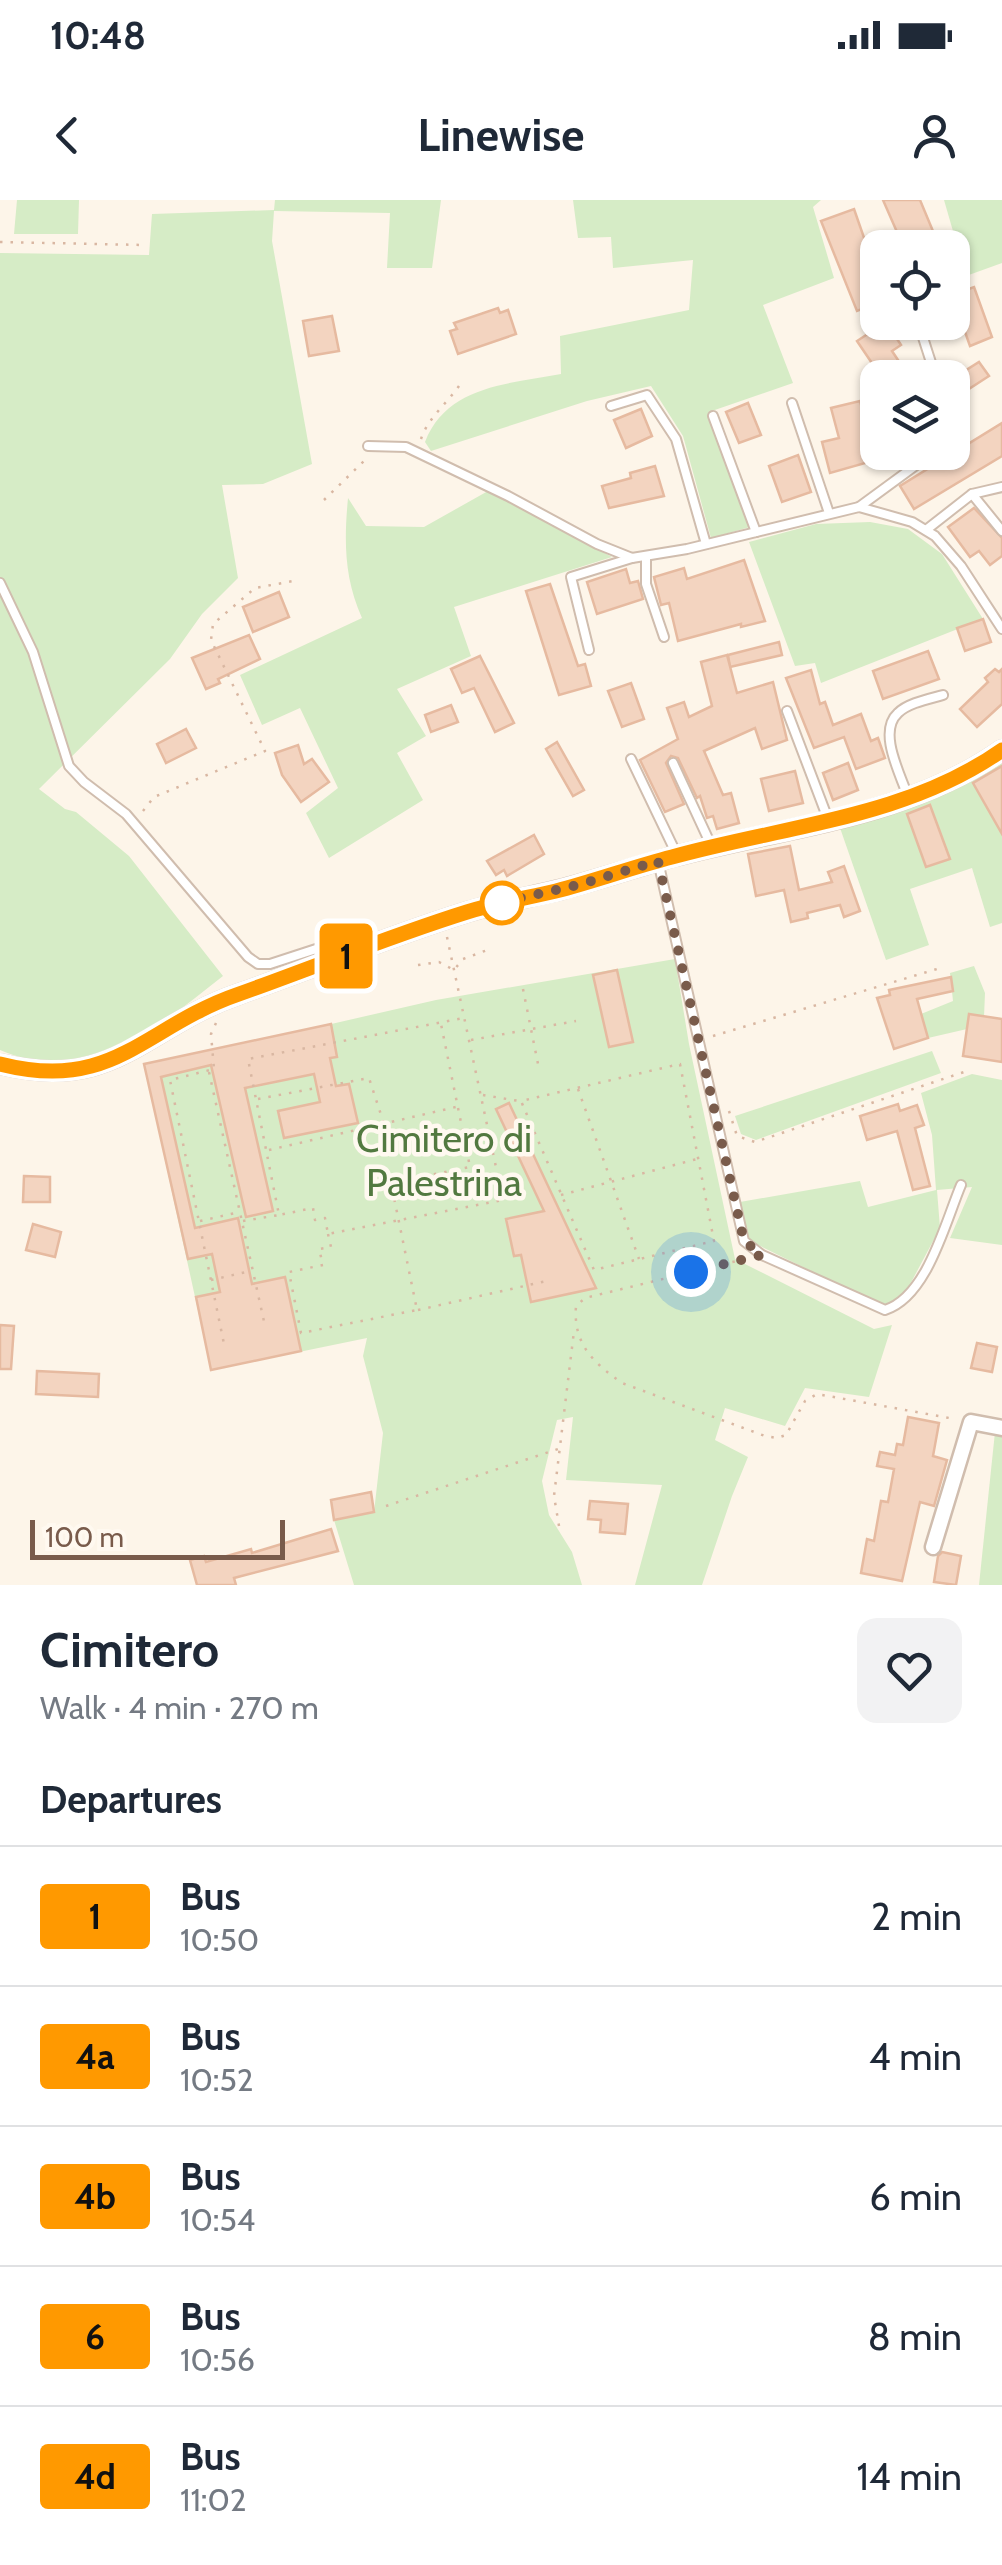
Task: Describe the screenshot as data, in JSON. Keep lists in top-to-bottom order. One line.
{"parks":["Cimitero di Palestrina"],"lines":["bus line 1"],"scale_bar":"100 m","page":{"status":"10:48","header":"Linewise","on_map":"1","scale":"100 m","heading":[["Cimitero","Walk · 4 min · 270 m"],"Departures"],"list":[{"mark":"1","name":"Bus","note":"10:50","value":"2 min"},{"mark":"4a","name":"Bus","note":"10:52","value":"4 min"},{"mark":"4b","name":"Bus","note":"10:54","value":"6 min"},{"mark":"6","name":"Bus","note":"10:56","value":"8 min"},{"mark":"4d","name":"Bus","note":"11:02","value":"14 min"}]}}
